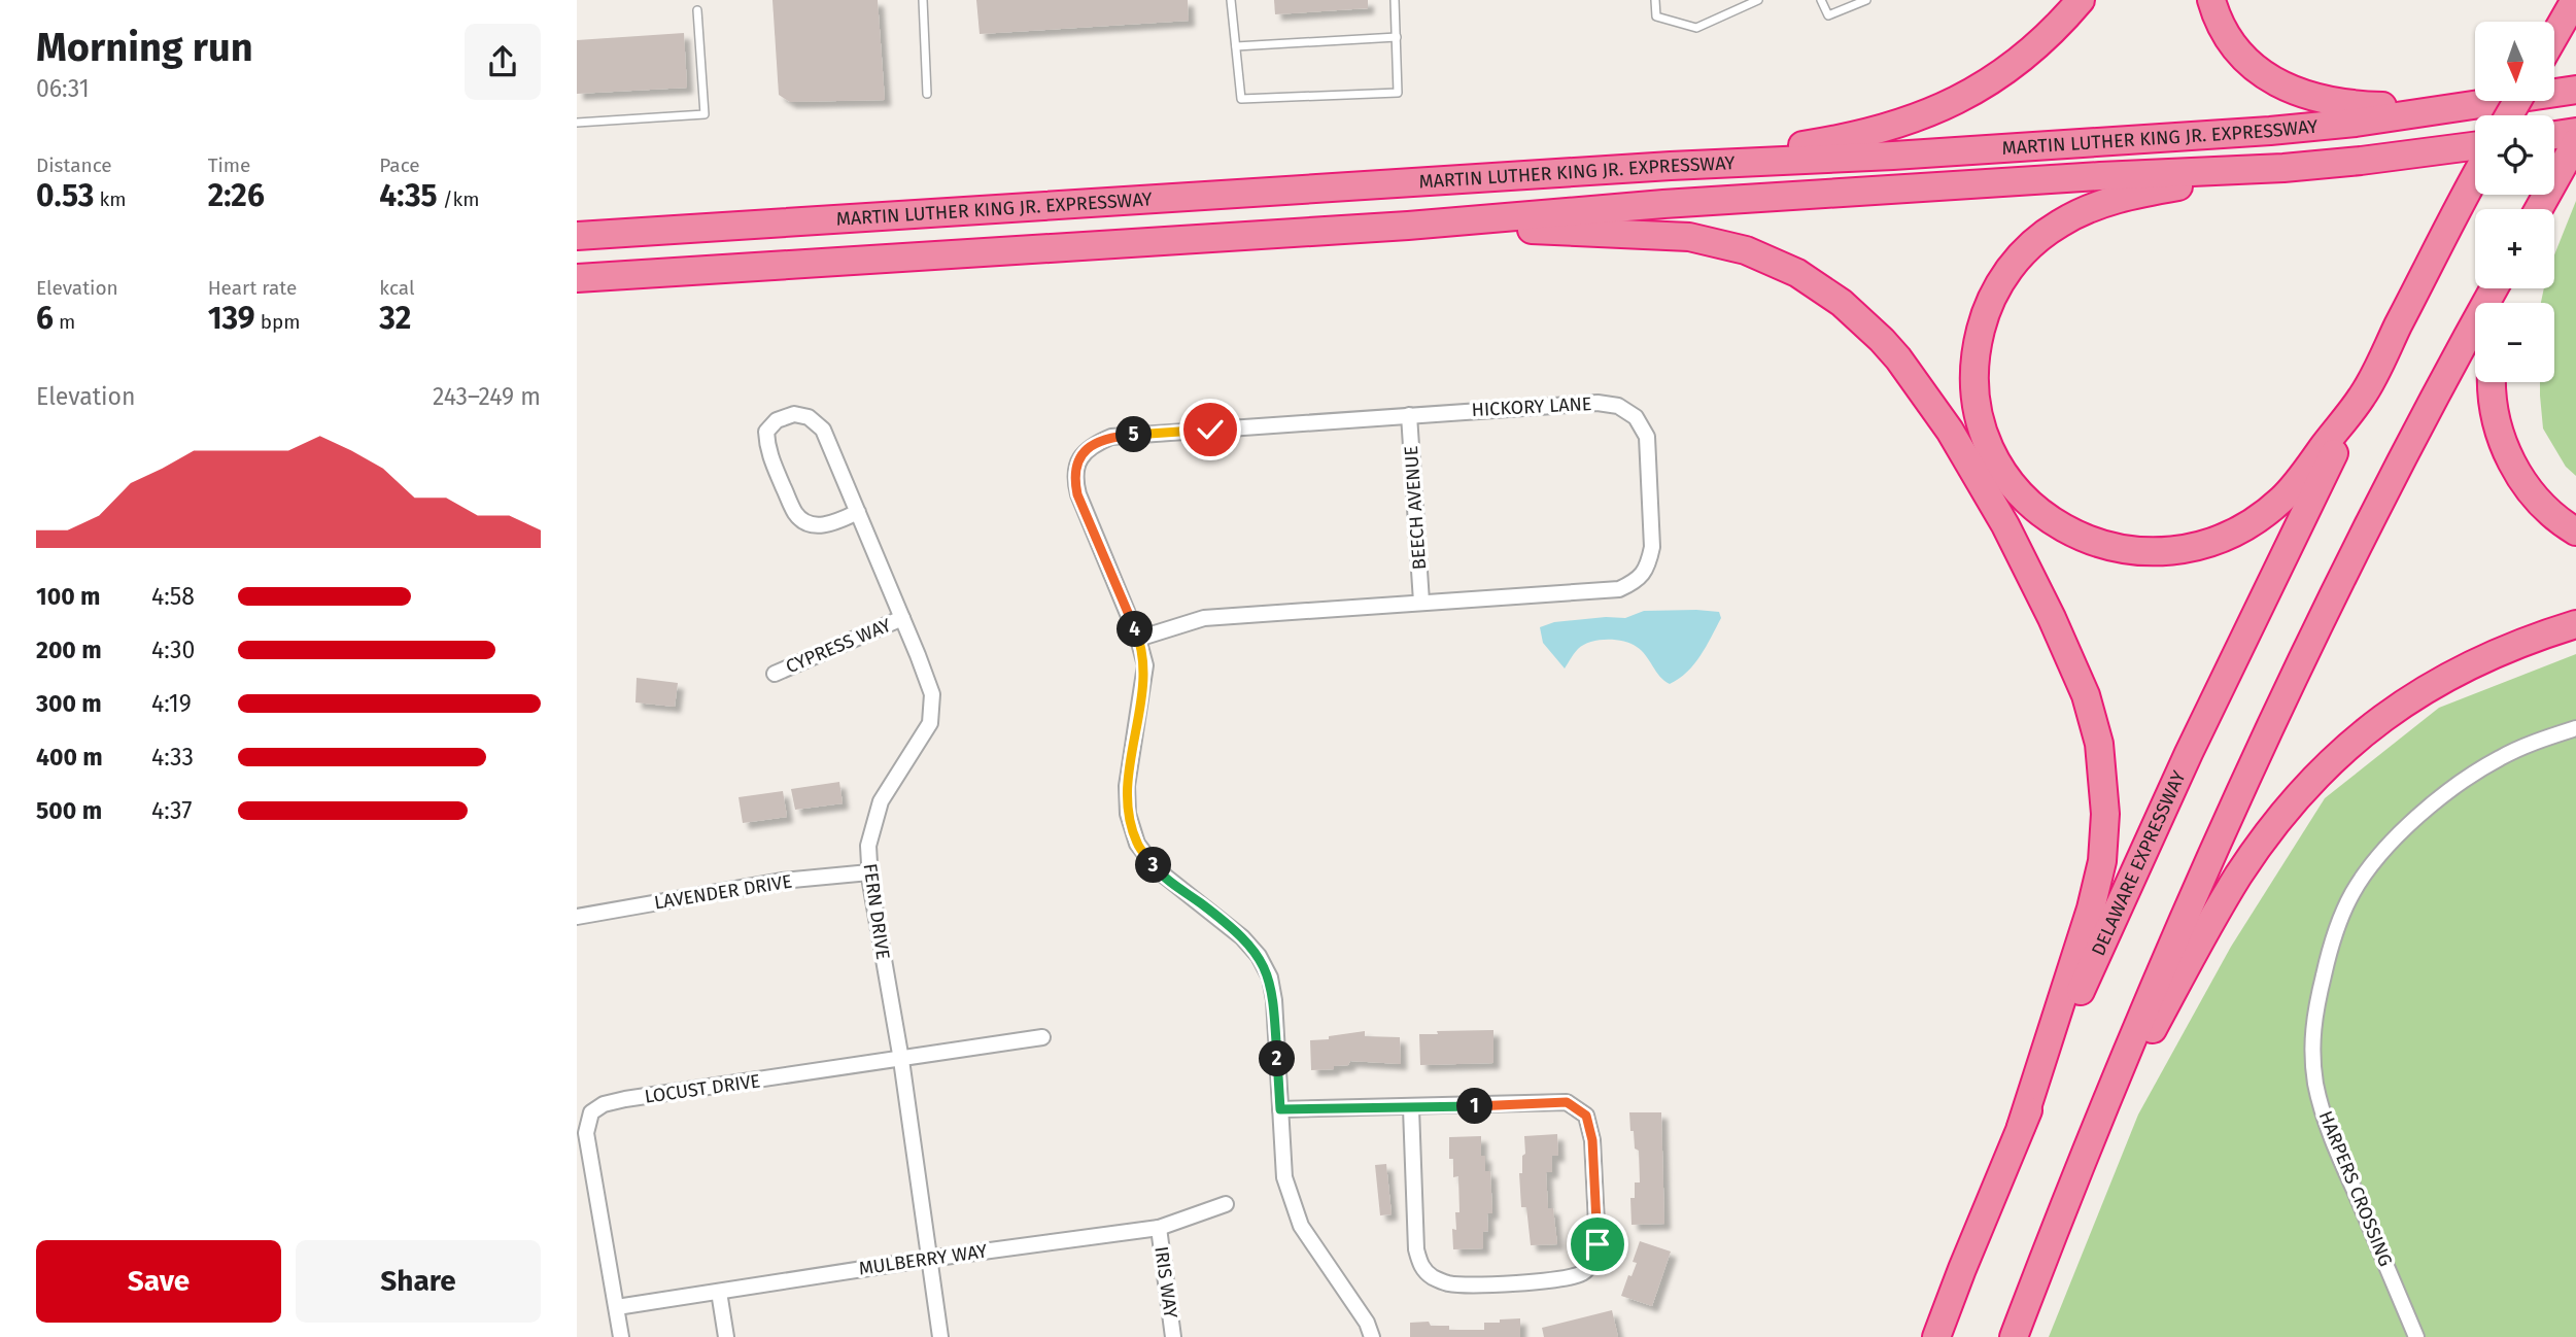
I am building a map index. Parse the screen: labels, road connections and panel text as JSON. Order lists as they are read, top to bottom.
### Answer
{
  "streets": {
    "highway": ["MARTIN LUTHER KING JR. EXPRESSWAY", "DELAWARE EXPRESSWAY"],
    "street": [
      "HICKORY LANE",
      "BEECH AVENUE",
      "CYPRESS WAY",
      "LAVENDER DRIVE",
      "FERN DRIVE",
      "LOCUST DRIVE",
      "HARPERS CROSSING",
      "MULBERRY WAY",
      "IRIS WAY"
    ]
  },
  "crossings": [
    ["HICKORY LANE", "BEECH AVENUE"],
    ["CYPRESS WAY", "FERN DRIVE"],
    ["LAVENDER DRIVE", "FERN DRIVE"],
    ["FERN DRIVE", "LOCUST DRIVE"],
    ["FERN DRIVE", "MULBERRY WAY"],
    ["LOCUST DRIVE", "MULBERRY WAY"],
    ["MULBERRY WAY", "IRIS WAY"]
  ],
  "north": "bottom",
  "page": {
    "heading": ["Morning run", "06:31"],
    "map_buttons": ["+", "−"],
    "stats": [
      ["Distance", "0.53 km"],
      ["Time", "2:26"],
      ["Pace", "4:35 /km"],
      ["Elevation", "6 m"],
      ["Heart rate", "139 bpm"],
      ["kcal", "32"]
    ],
    "chart": ["Elevation", "243–249 m"],
    "pins": [
      "5",
      "4",
      "3",
      "2",
      "1"
    ],
    "list": [
      {
        "name": "100 m",
        "note": "4:58"
      },
      {
        "name": "200 m",
        "note": "4:30"
      },
      {
        "name": "300 m",
        "note": "4:19"
      },
      {
        "name": "400 m",
        "note": "4:33"
      },
      {
        "name": "500 m",
        "note": "4:37"
      }
    ],
    "buttons": ["Save", "Share"]
  }
}
